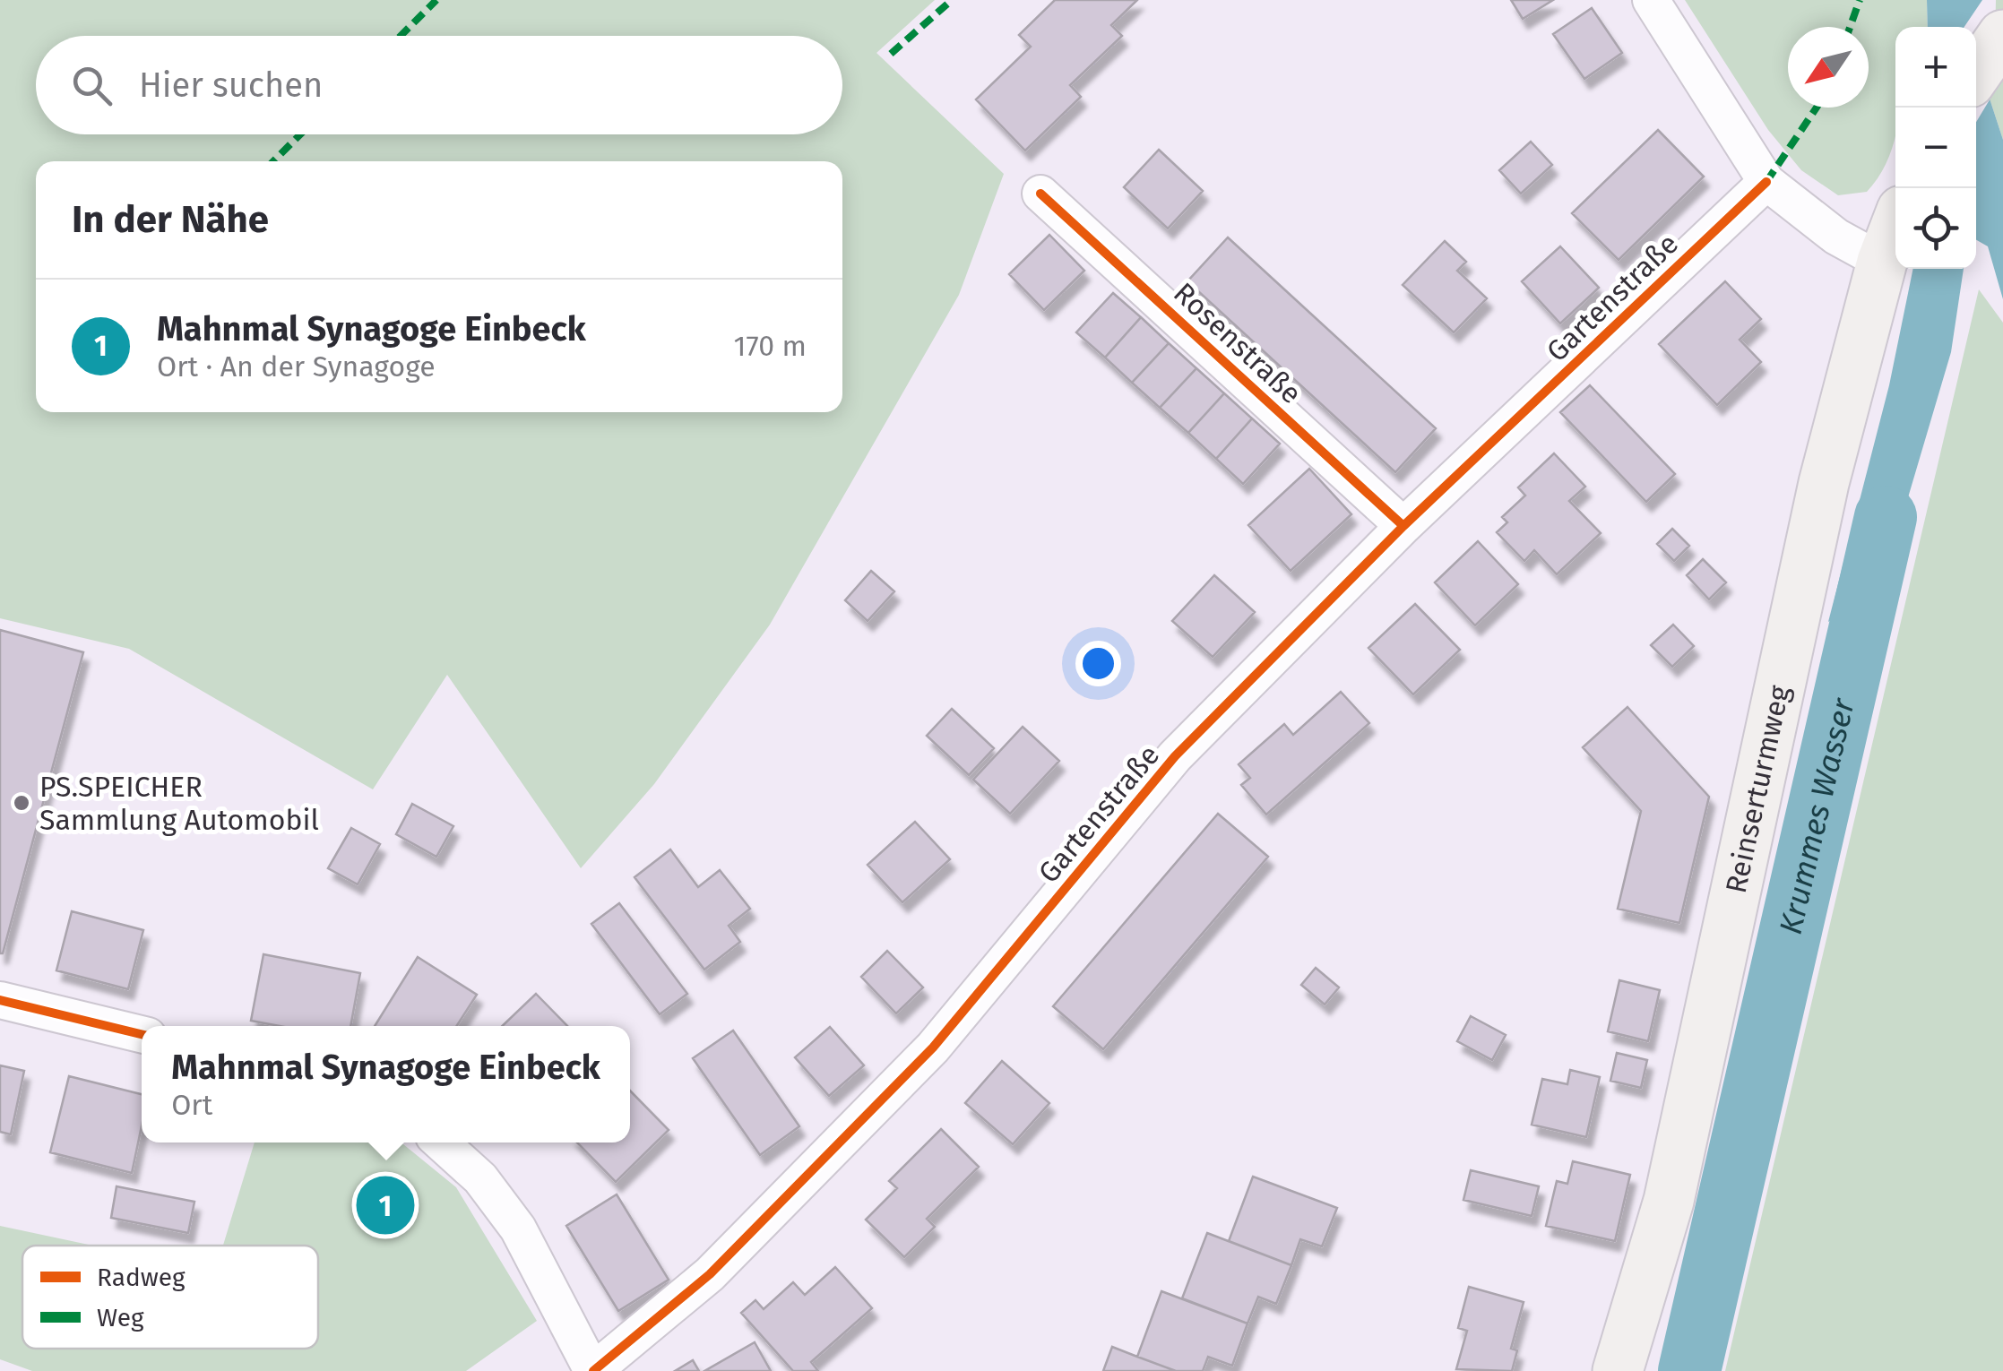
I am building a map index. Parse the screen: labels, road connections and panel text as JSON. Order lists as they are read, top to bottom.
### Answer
{
  "streets": {
    "main road": ["Reinserturmweg"],
    "street": ["Gartenstraße", "Rosenstraße"]
  },
  "crossings": [
    ["Gartenstraße", "Rosenstraße"]
  ],
  "water": ["Krummes Wasser"],
  "places": ["PS.SPEICHER Sammlung Automobil"],
  "legend": ["Radweg", "Weg"],
  "north": "bottom left",
  "page": {
    "map_buttons": ["+", "−"],
    "search": "Hier suchen",
    "heading": "In der Nähe",
    "list": [
      {
        "mark": "1",
        "name": "Mahnmal Synagoge Einbeck",
        "note": "Ort · An der Synagoge",
        "value": "170 m"
      }
    ],
    "popup": ["Mahnmal Synagoge Einbeck", "Ort"],
    "pins": "1"
  }
}
